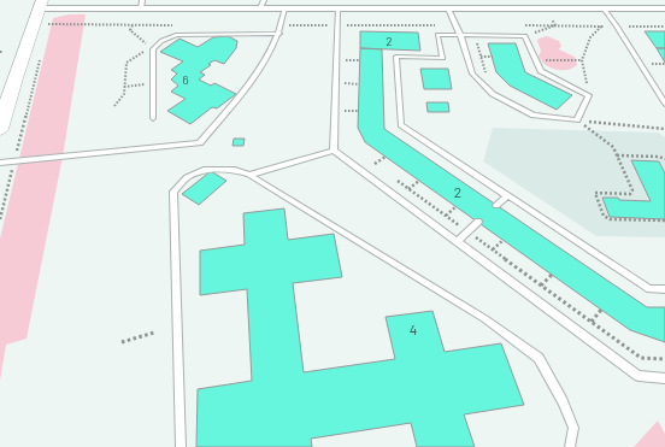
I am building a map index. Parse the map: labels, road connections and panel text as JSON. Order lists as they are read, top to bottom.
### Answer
{
  "house_numbers": [
    "2",
    "6",
    "2",
    "4"
  ]
}
